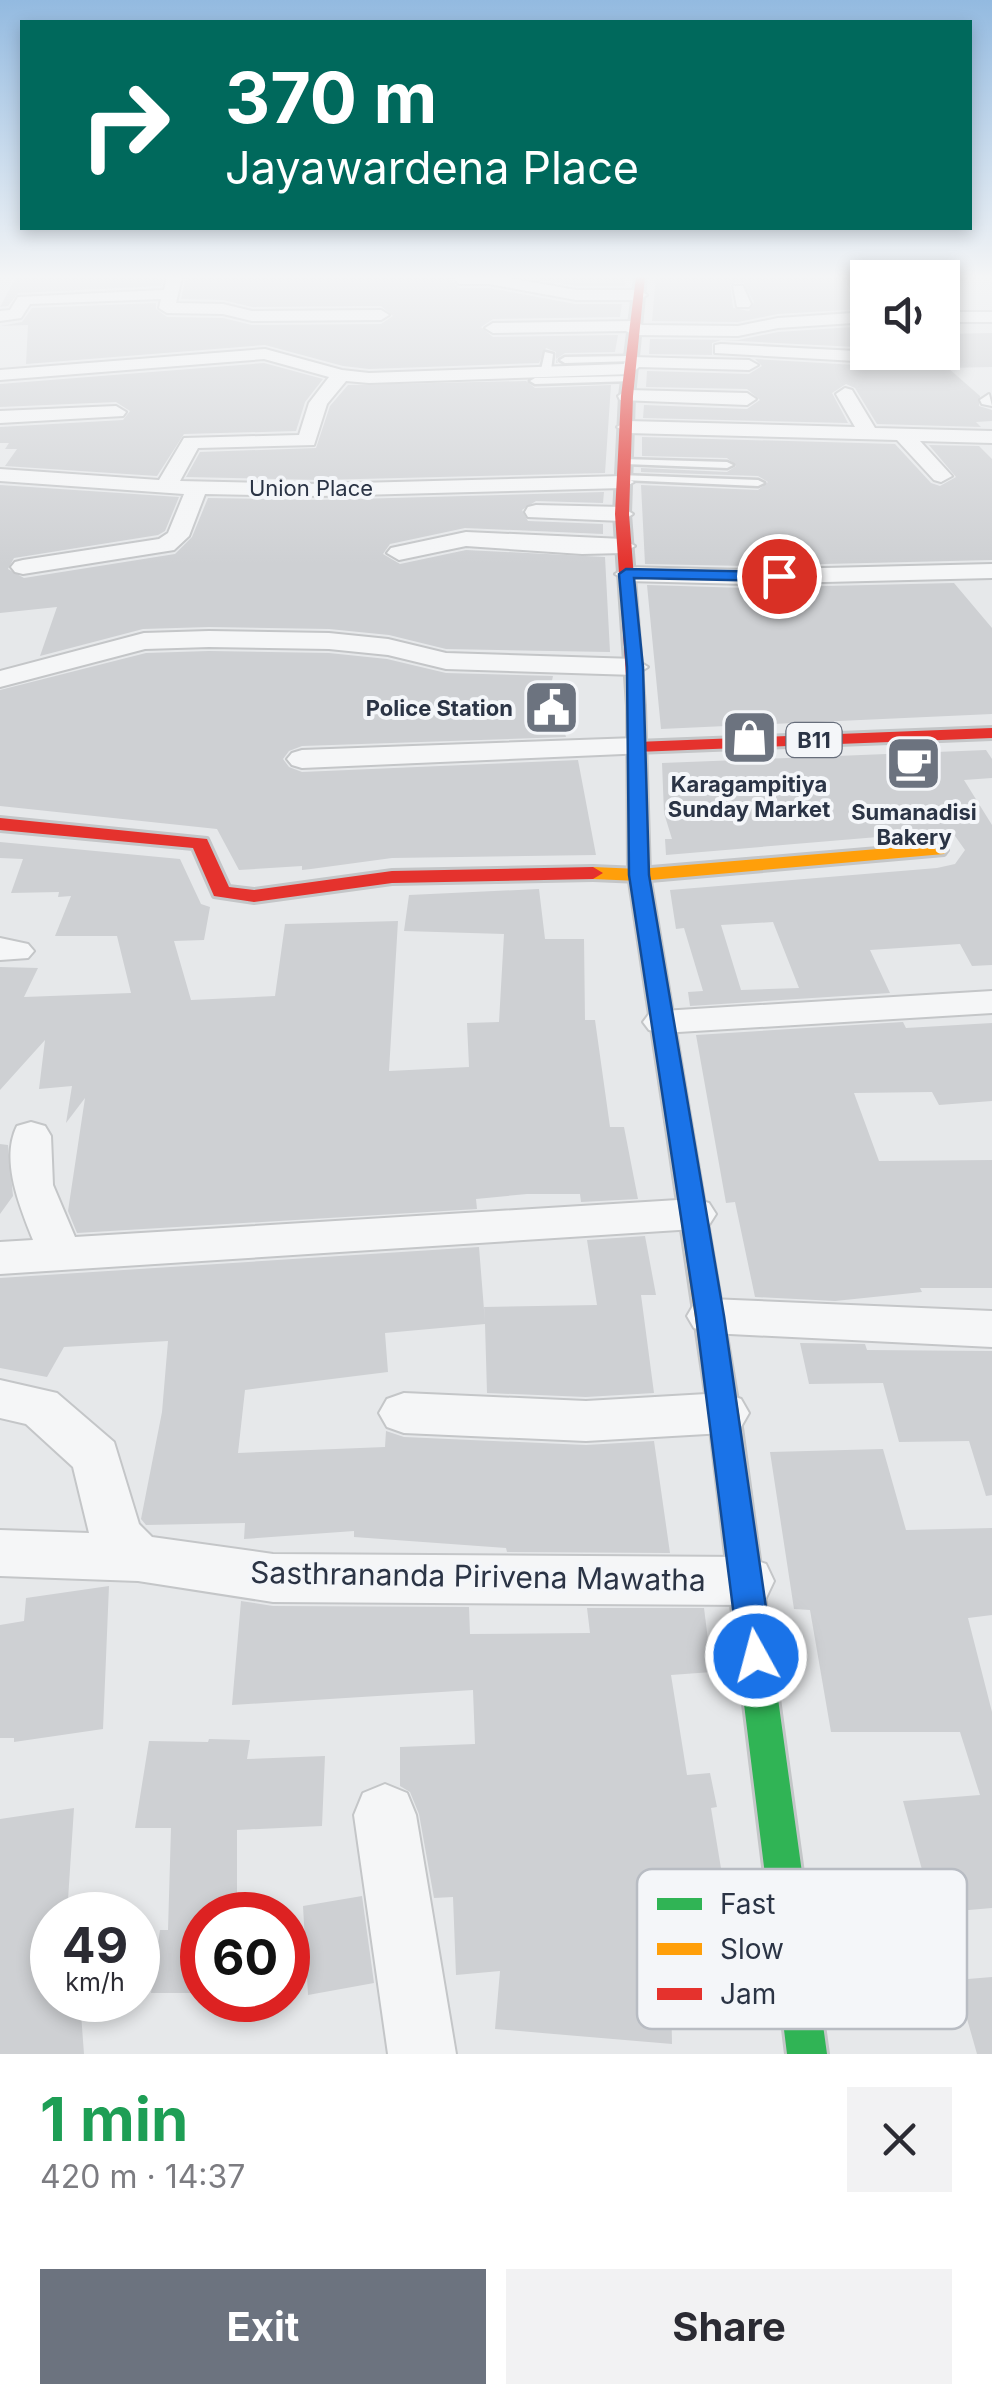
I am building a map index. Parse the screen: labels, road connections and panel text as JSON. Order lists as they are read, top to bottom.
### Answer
{
  "streets": {
    "main road": ["B11"],
    "street": ["Union Place", "Sasthrananda Pirivena Mawatha"]
  },
  "places": {
    "public building": ["Police Station"],
    "shop": ["Karagampitiya Sunday Market"],
    "cafe": ["Sumanadisi Bakery"]
  },
  "legend": ["Fast", "Slow", "Jam"],
  "page": {
    "turn": ["370 m", "Jayawardena Place"],
    "speed": "49 km/h",
    "limit": "60",
    "heading": ["1 min", "420 m · 14:37"],
    "buttons": ["Exit", "Share"]
  }
}
